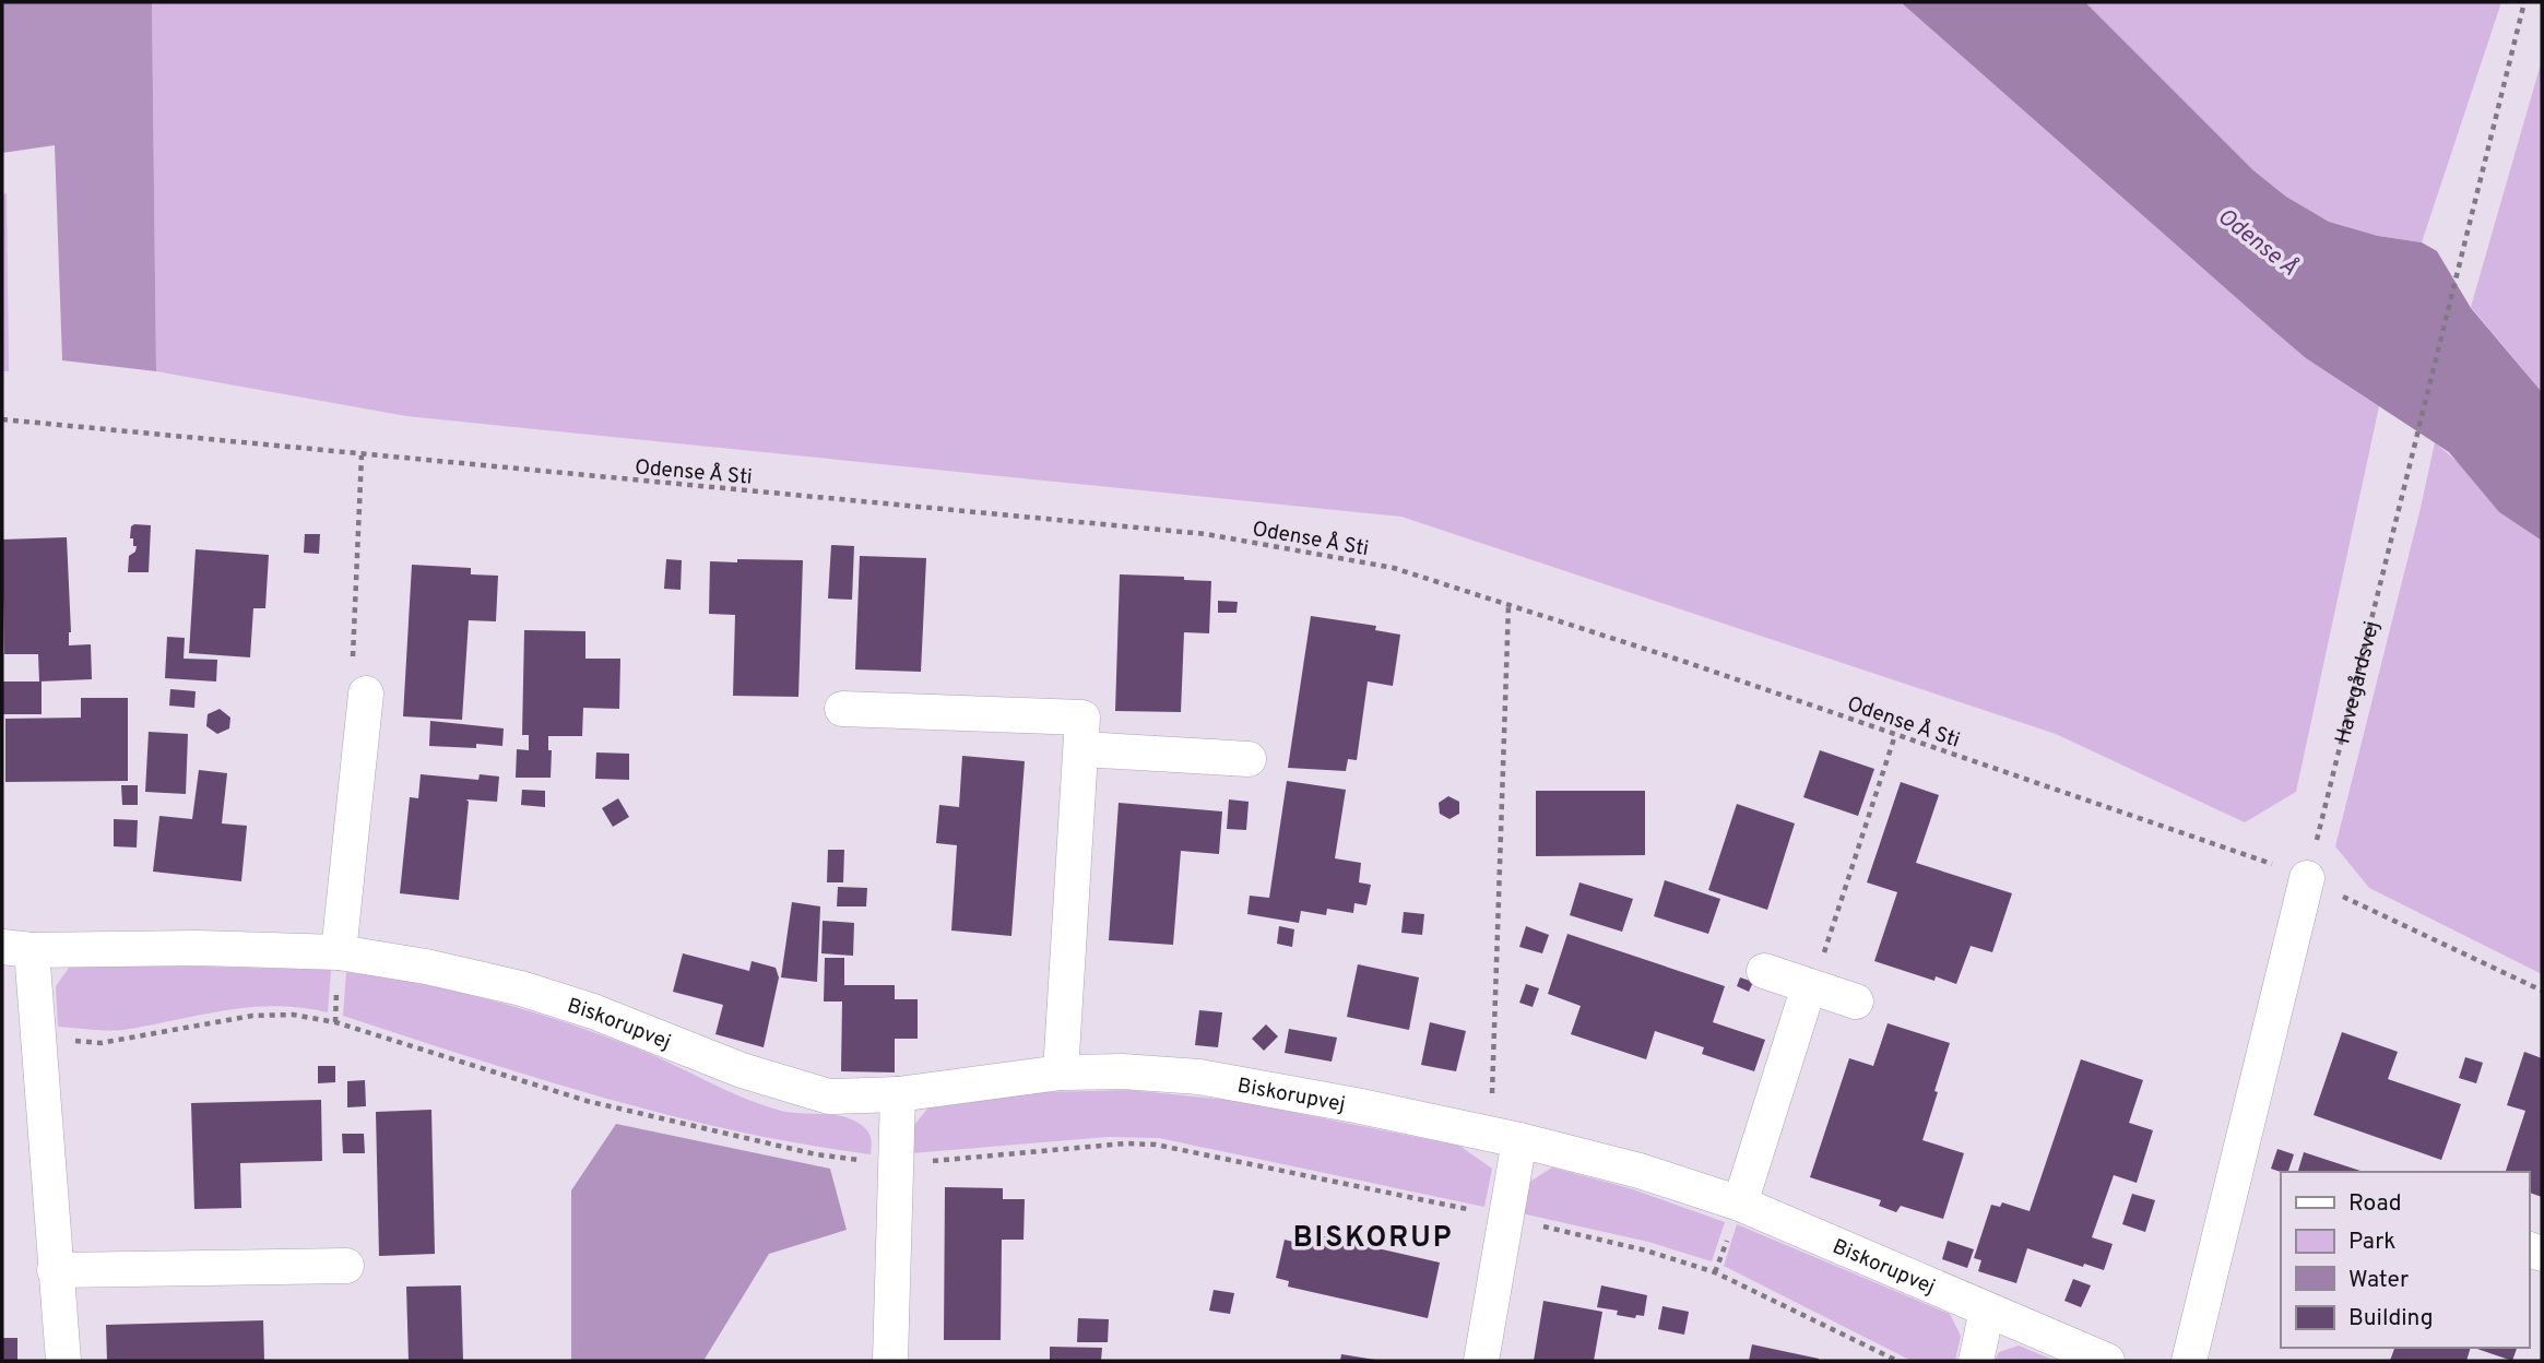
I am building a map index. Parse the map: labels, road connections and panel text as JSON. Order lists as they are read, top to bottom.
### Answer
{
  "streets": {
    "street": ["Biskorupvej"],
    "path": ["Odense Å Sti", "Havegårdsvej"]
  },
  "crossings": [
    ["Odense Å Sti", "Havegårdsvej"]
  ],
  "districts": ["BISKORUP"],
  "water": ["Odense Å"],
  "legend": [
    "Road",
    "Park",
    "Water",
    "Building"
  ]
}
